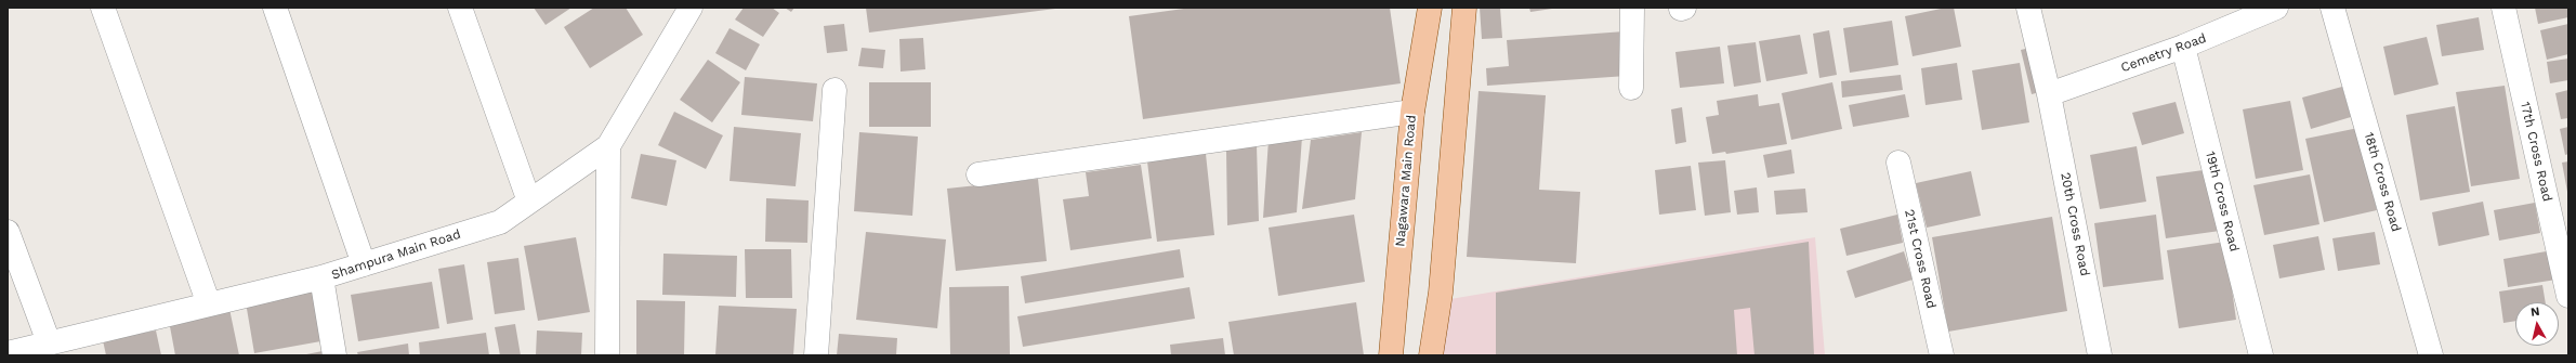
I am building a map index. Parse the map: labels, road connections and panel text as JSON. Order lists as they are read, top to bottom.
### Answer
{
  "streets": {
    "main road": ["Nagawara Main Road"],
    "street": [
      "Cemetry Road",
      "17th Cross Road",
      "18th Cross Road",
      "19th Cross Road",
      "20th Cross Road",
      "Shampura Main Road",
      "21st Cross Road"
    ]
  },
  "crossings": [
    ["Cemetry Road", "19th Cross Road"],
    ["Cemetry Road", "20th Cross Road"]
  ],
  "north": "top"
}
